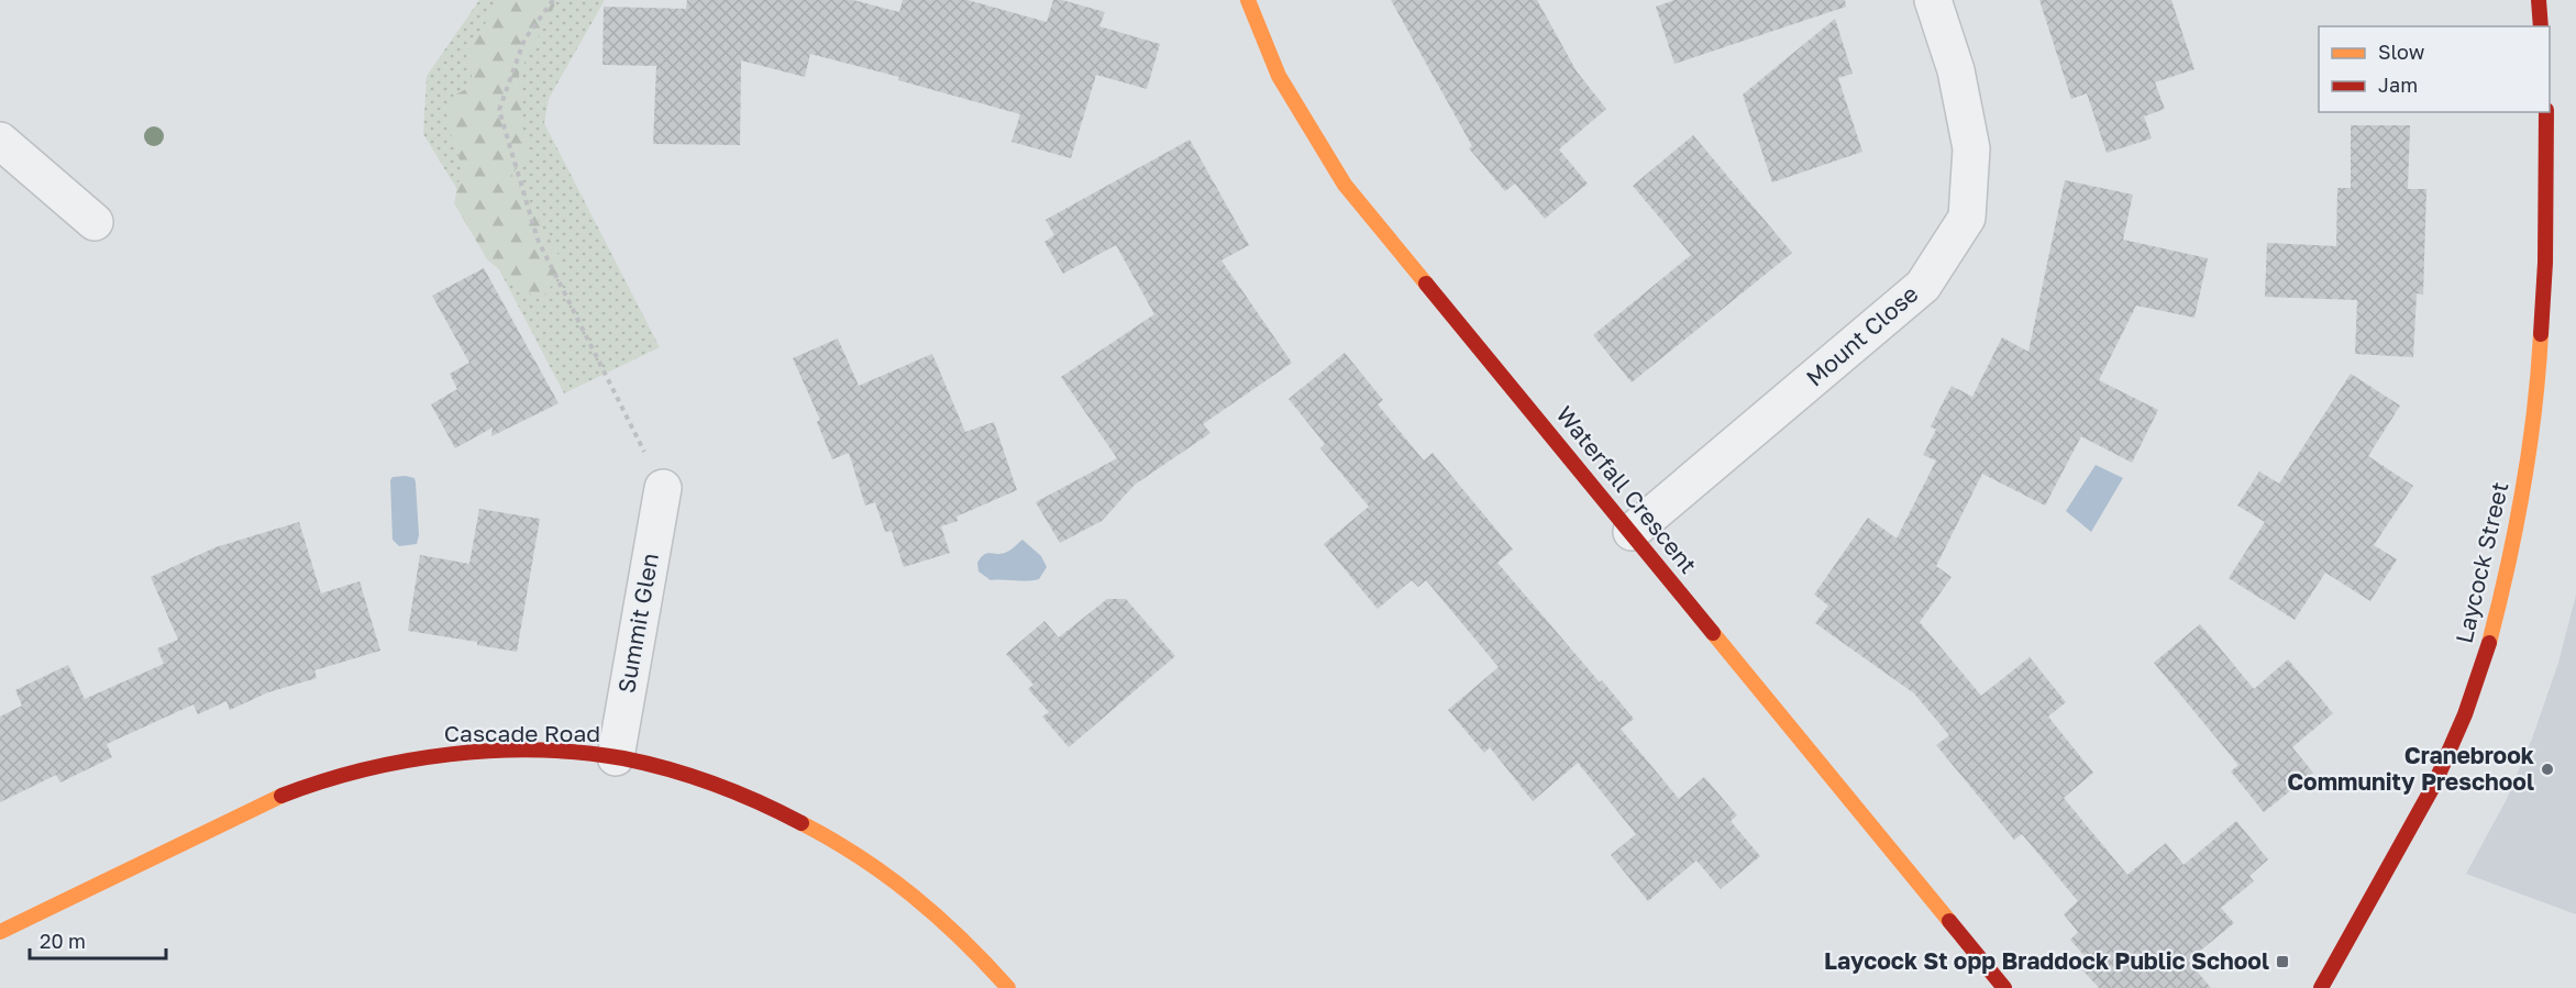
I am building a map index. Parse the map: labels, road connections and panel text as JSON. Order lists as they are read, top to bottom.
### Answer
{
  "streets": {
    "street": [
      "Mount Close",
      "Waterfall Crescent",
      "Laycock Street",
      "Summit Glen",
      "Cascade Road"
    ]
  },
  "crossings": [
    ["Mount Close", "Waterfall Crescent"],
    ["Summit Glen", "Cascade Road"]
  ],
  "places": {
    "other": ["Cranebrook Community Preschool"],
    "transit": ["Laycock St opp Braddock Public School"]
  },
  "legend": ["Slow", "Jam"],
  "scale_bar": "20 m"
}
